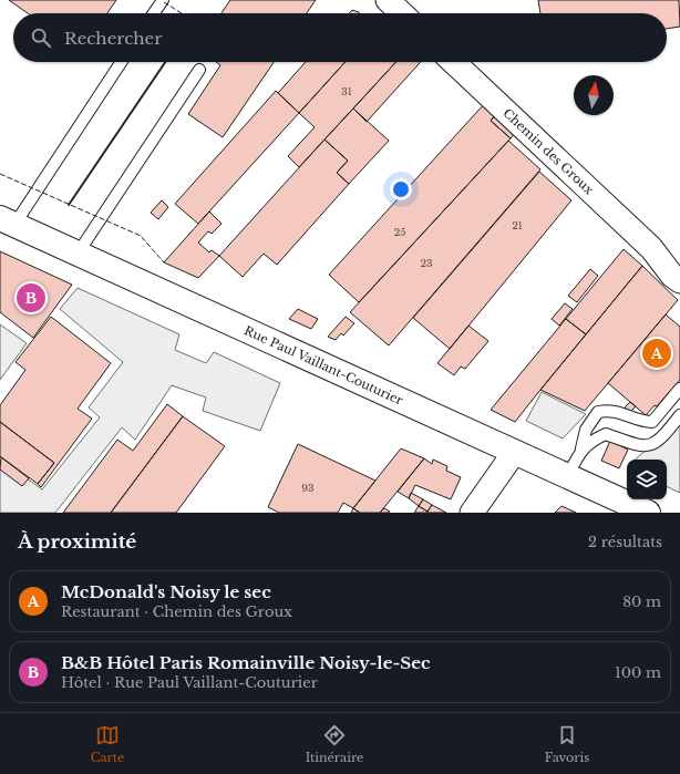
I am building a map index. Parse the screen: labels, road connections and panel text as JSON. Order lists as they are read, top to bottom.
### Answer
{
  "streets": {
    "main road": ["Rue Paul Vaillant-Couturier"],
    "street": ["Chemin des Groux"]
  },
  "house_numbers": [
    "31",
    "21",
    "25",
    "23",
    "93"
  ],
  "north": "top",
  "page": {
    "search": "Rechercher",
    "pins": ["B", "A"],
    "heading": ["À proximité", "2 résultats"],
    "list": [
      {
        "mark": "A",
        "name": "McDonald's Noisy le sec",
        "note": "Restaurant · Chemin des Groux",
        "value": "80 m"
      },
      {
        "mark": "B",
        "name": "B&B Hôtel Paris Romainville Noisy-le-Sec",
        "note": "Hôtel · Rue Paul Vaillant-Couturier",
        "value": "100 m"
      }
    ],
    "nav": ["Carte", "Itinéraire", "Favoris"]
  }
}
